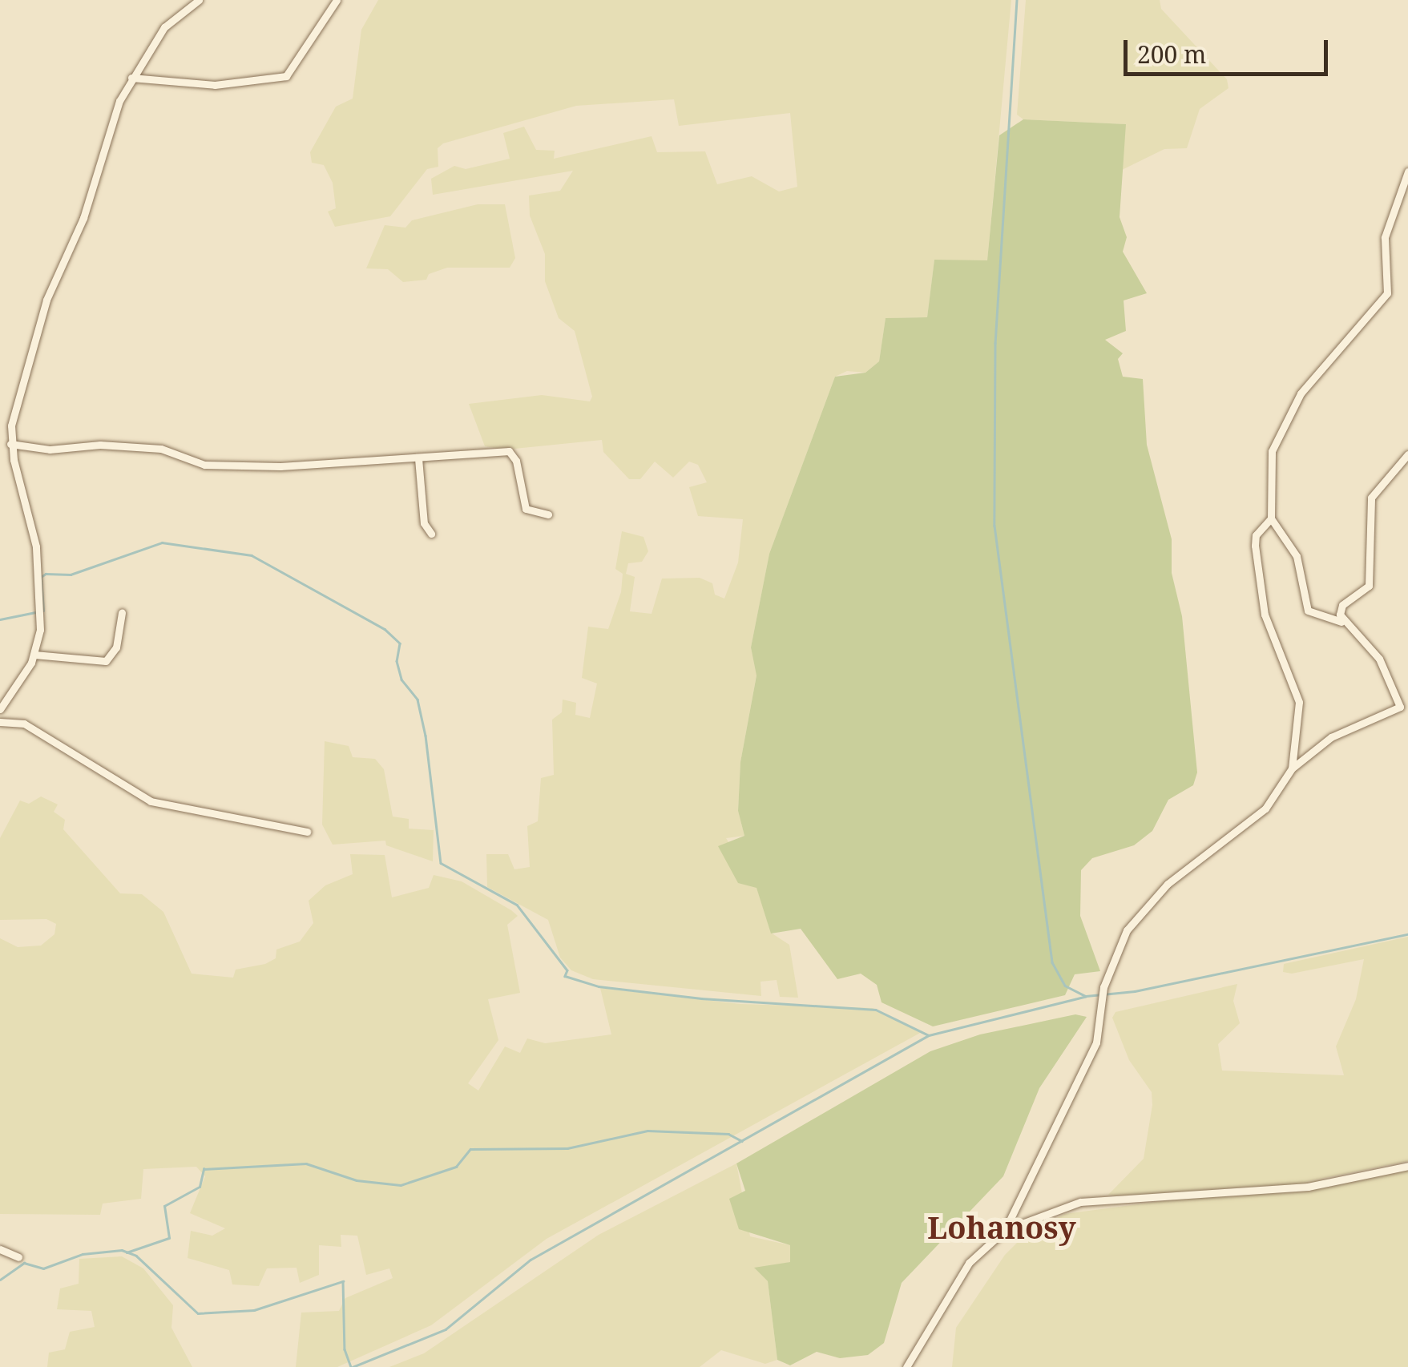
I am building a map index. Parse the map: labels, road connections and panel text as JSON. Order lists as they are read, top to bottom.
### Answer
{
  "districts": ["Lohanosy"],
  "scale_bar": "200 m"
}
